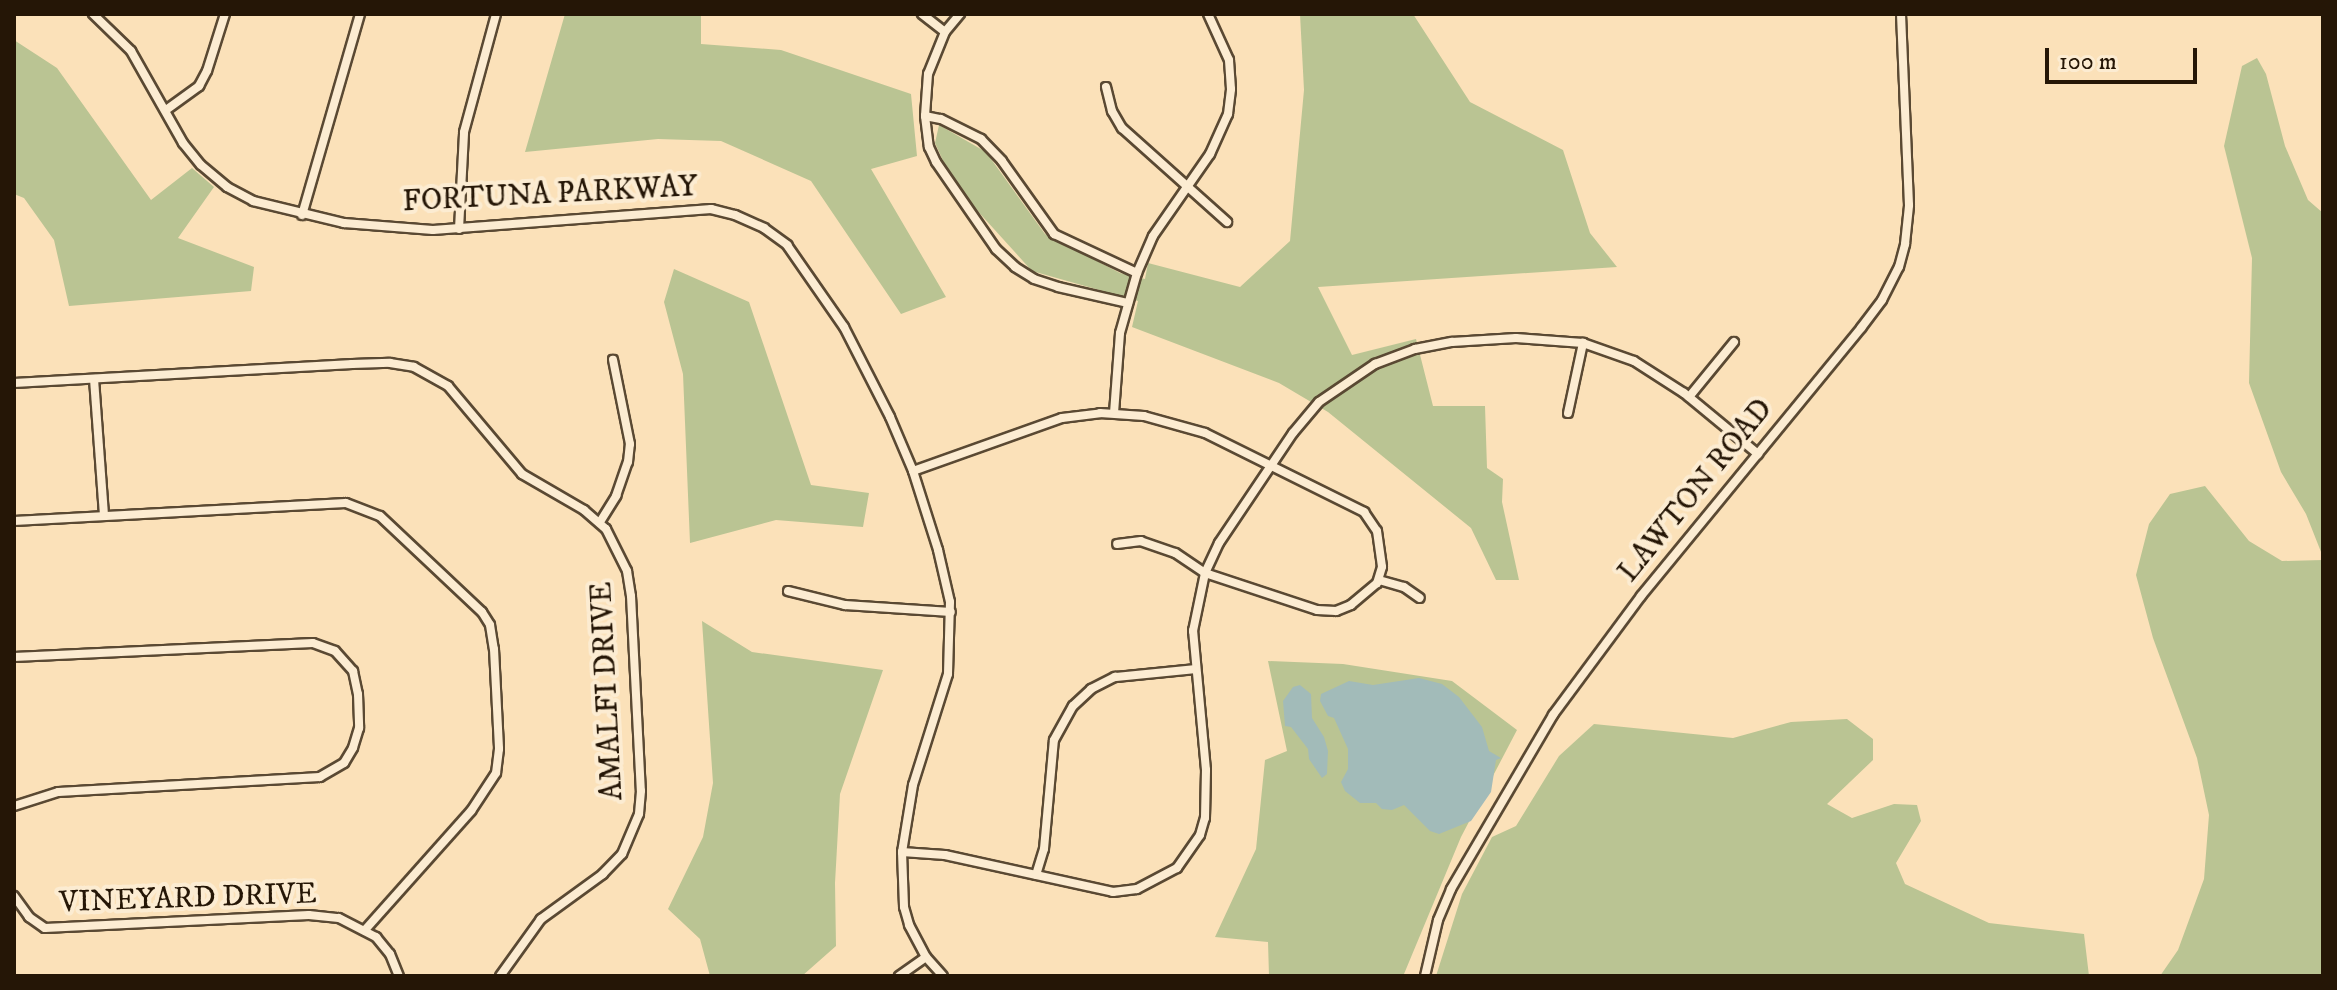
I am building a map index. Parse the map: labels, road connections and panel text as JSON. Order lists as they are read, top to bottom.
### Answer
{
  "streets": {
    "street": [
      "FORTUNA PARKWAY",
      "LAWTON ROAD",
      "AMALFI DRIVE",
      "VINEYARD DRIVE"
    ]
  },
  "scale_bar": "100 m"
}
